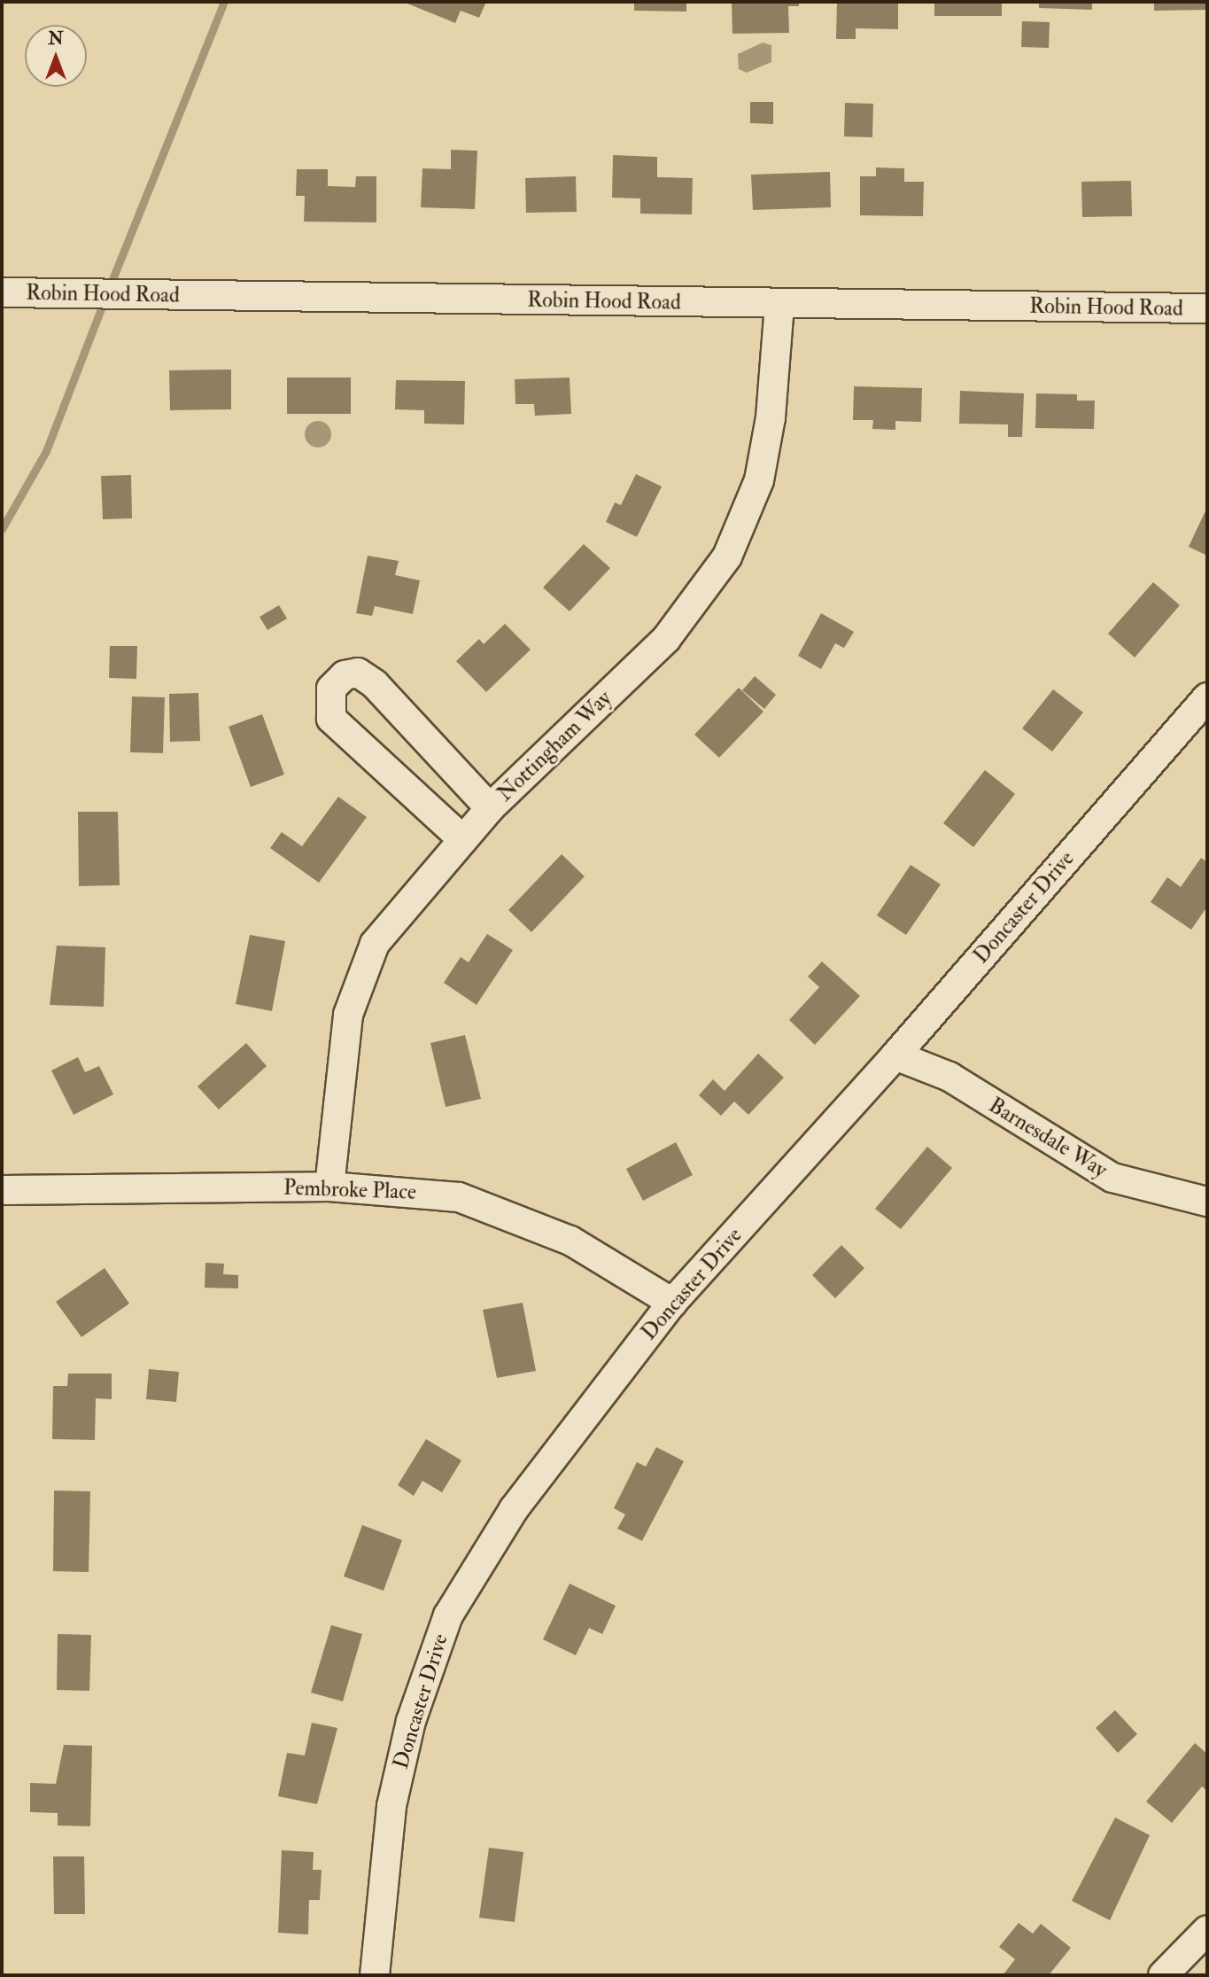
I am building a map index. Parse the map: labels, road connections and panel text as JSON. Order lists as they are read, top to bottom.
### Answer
{
  "streets": {
    "street": [
      "Robin Hood Road",
      "Nottingham Way",
      "Doncaster Drive",
      "Barnesdale Way",
      "Pembroke Place"
    ]
  },
  "crossings": [
    ["Robin Hood Road", "Nottingham Way"],
    ["Nottingham Way", "Pembroke Place"],
    ["Doncaster Drive", "Barnesdale Way"],
    ["Doncaster Drive", "Pembroke Place"]
  ],
  "north": "top"
}
